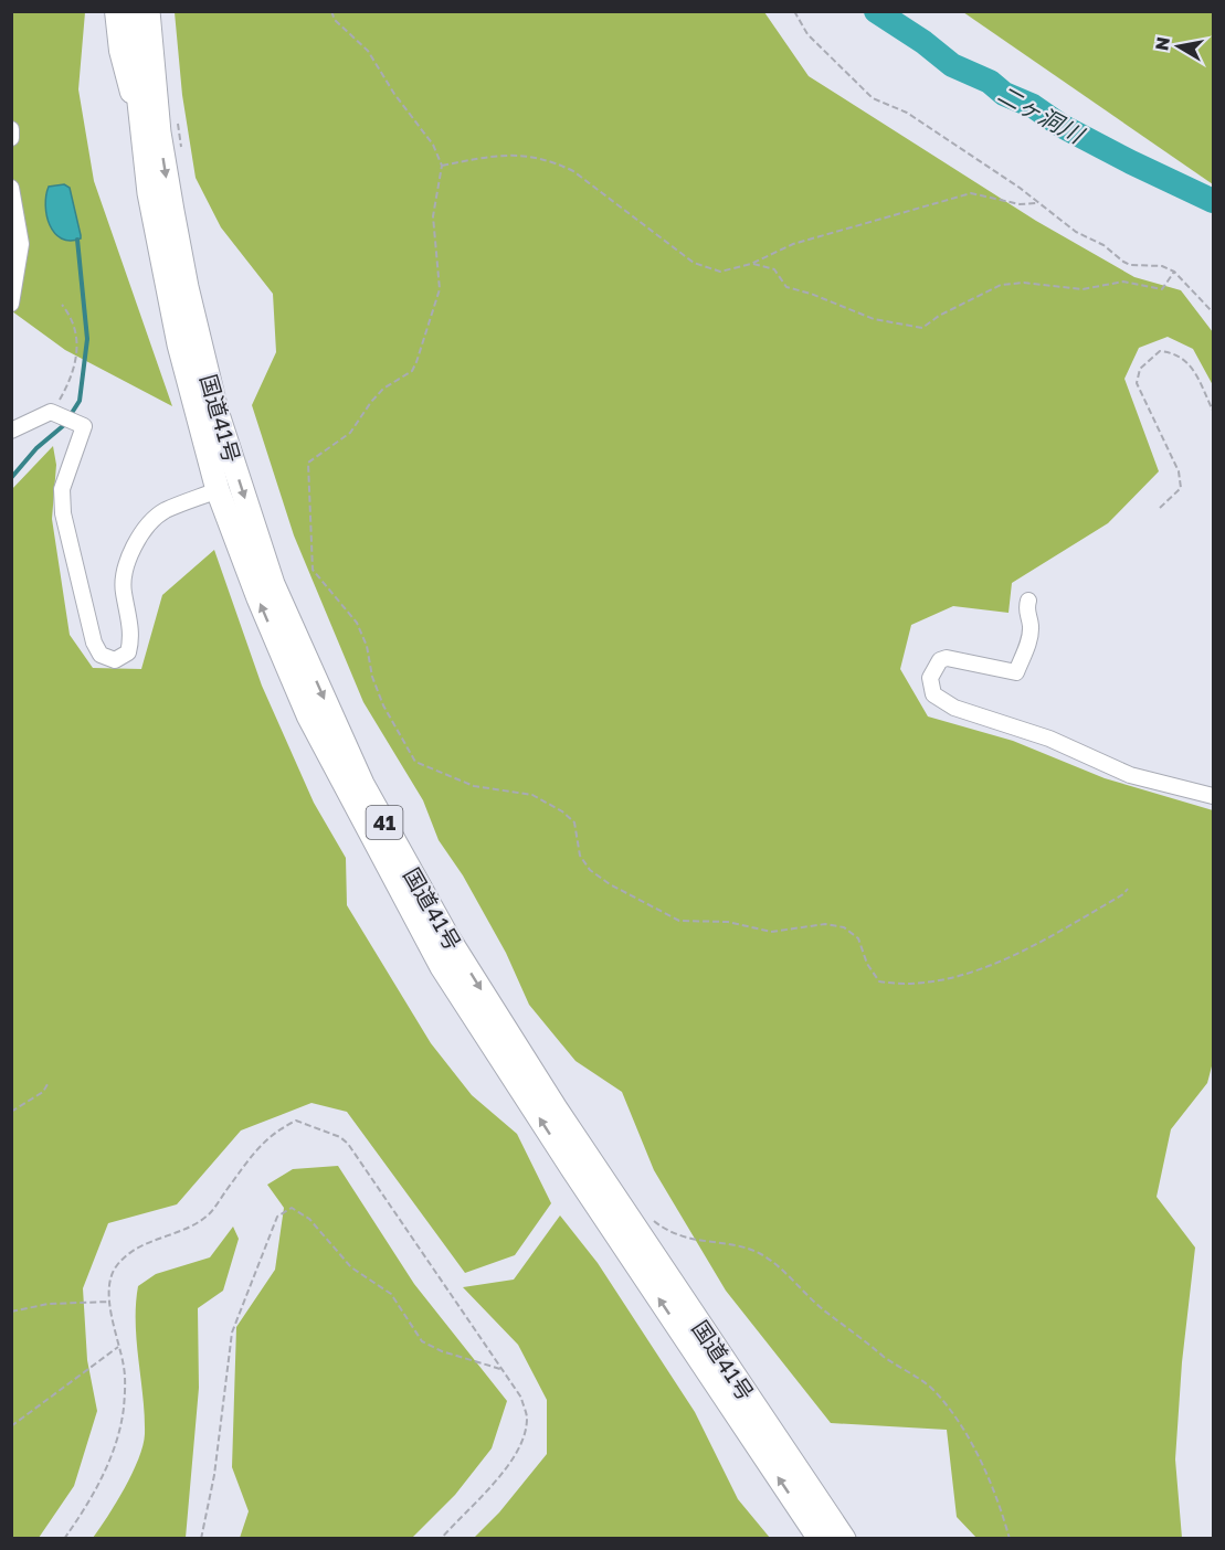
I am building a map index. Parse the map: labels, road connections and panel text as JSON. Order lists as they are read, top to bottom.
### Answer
{
  "streets": {
    "highway": ["国道41号", "41"]
  },
  "water": ["二ヶ洞川"],
  "north": "left"
}
